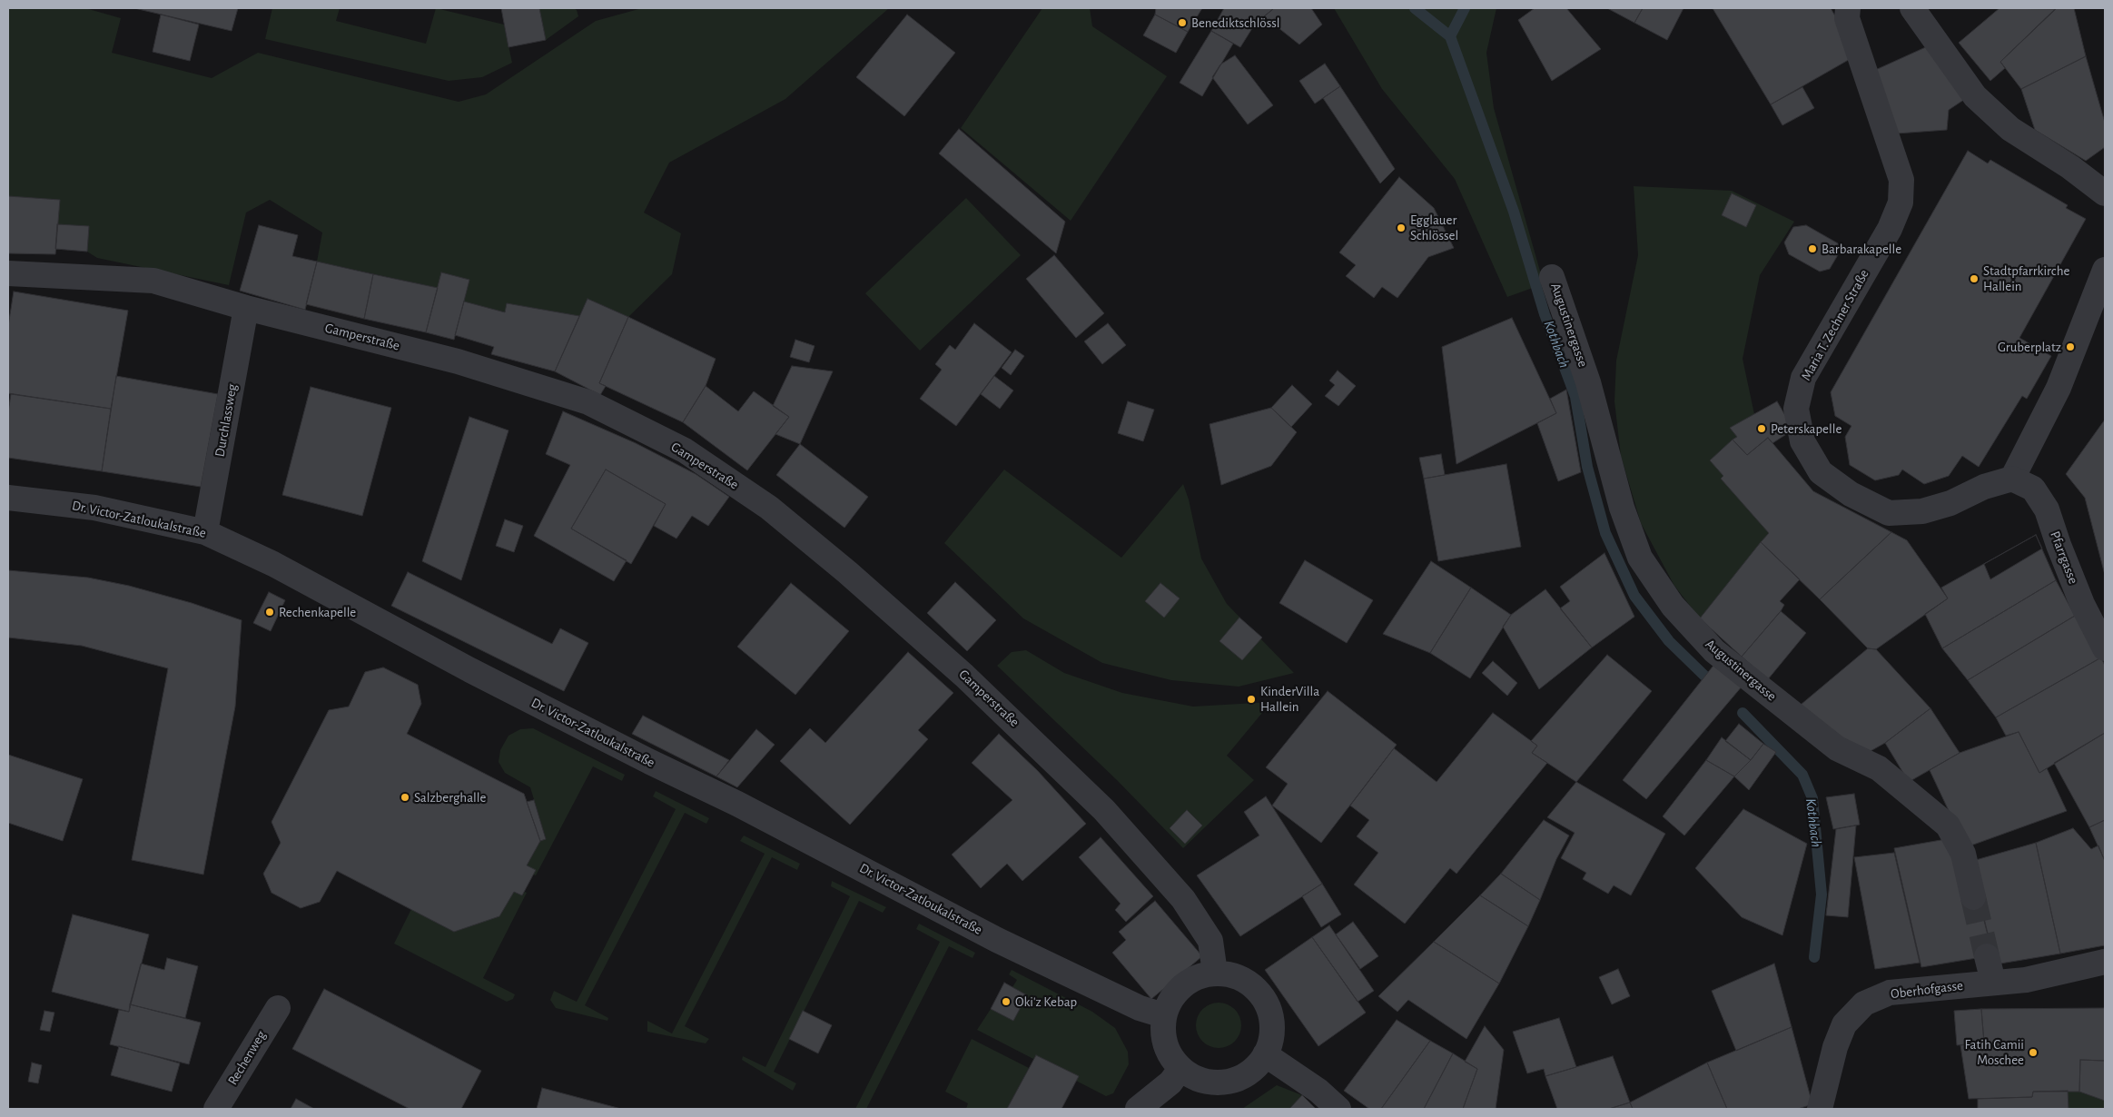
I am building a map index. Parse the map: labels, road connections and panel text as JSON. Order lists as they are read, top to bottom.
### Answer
{
  "streets": {
    "street": [
      "Augustinergasse",
      "Maria T. Zechner Straße",
      "Gamperstraße",
      "Durchlassweg",
      "Dr. Victor-Zatloukalstraße",
      "Pfarrgasse",
      "Oberhofgasse",
      "Rechenweg"
    ]
  },
  "crossings": [
    ["Maria T. Zechner Straße", "Pfarrgasse"],
    ["Gamperstraße", "Durchlassweg"],
    ["Gamperstraße", "Dr. Victor-Zatloukalstraße"],
    ["Durchlassweg", "Dr. Victor-Zatloukalstraße"]
  ],
  "water": ["Kothbach"],
  "places": [
    "Benediktschlössl",
    "Egglauer Schlössel",
    "Barbarakapelle",
    "Stadtpfarrkirche Hallein",
    "Gruberplatz",
    "Peterskapelle",
    "Rechenkapelle",
    "KinderVilla Hallein",
    "Salzberghalle",
    "Oki'z Kebap",
    "Fatih Camii Moschee"
  ]
}
